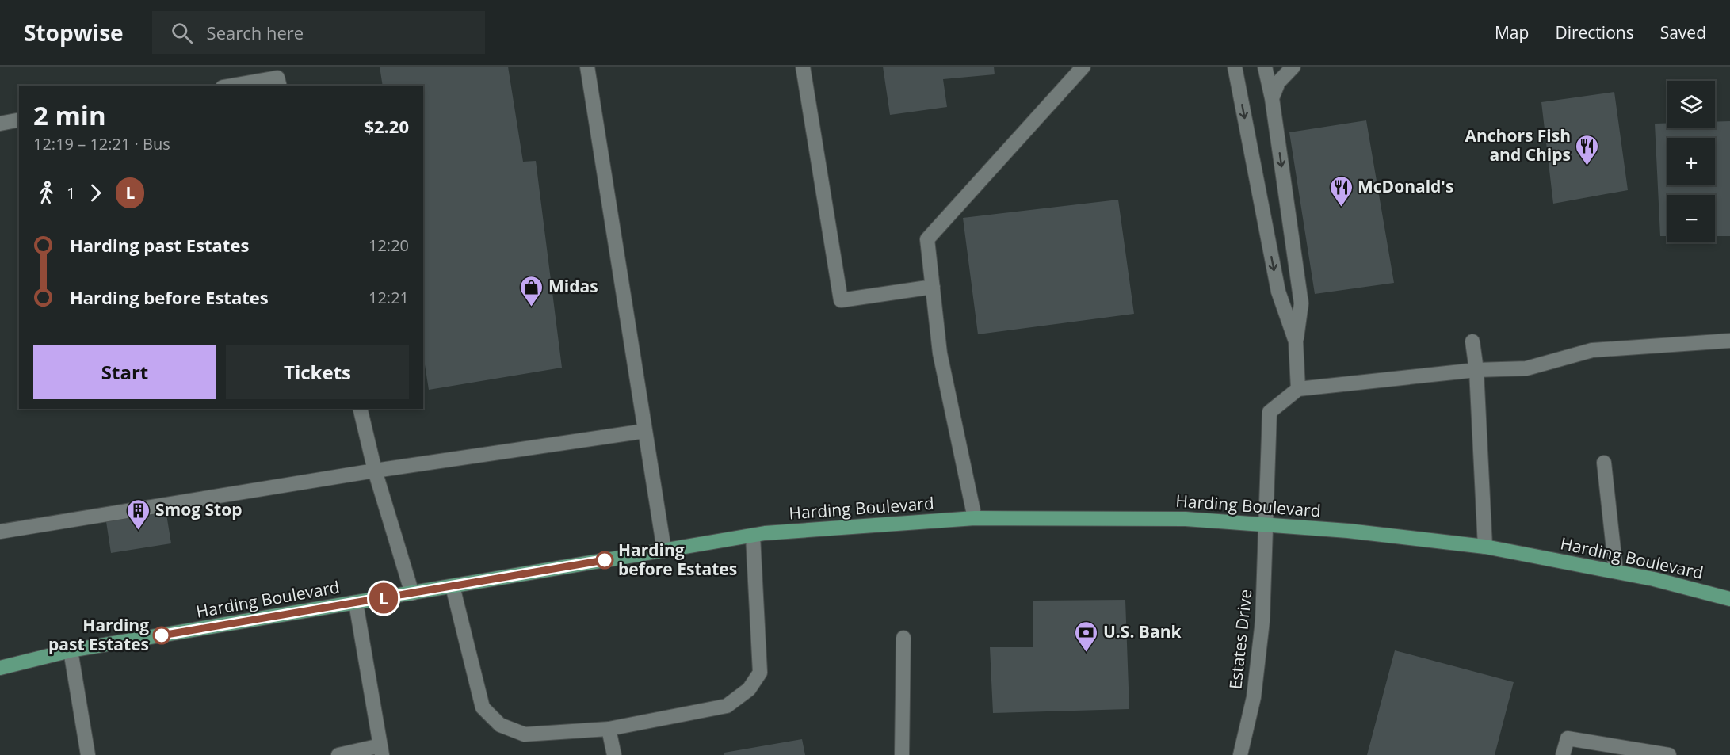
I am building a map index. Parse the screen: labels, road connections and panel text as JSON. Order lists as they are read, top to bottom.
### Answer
{
  "streets": {
    "main road": ["Harding Boulevard"],
    "street": ["Estates Drive"]
  },
  "crossings": [
    ["Harding Boulevard", "Estates Drive"]
  ],
  "places": {
    "restaurant": ["Anchors Fish and Chips", "McDonald's"],
    "shop": ["Midas"],
    "building": ["Smog Stop"],
    "other": ["Harding before Estates", "Harding past Estates"],
    "bank": ["U.S. Bank"]
  },
  "lines": ["bus line L"],
  "page": {
    "header": "Stopwise",
    "search": "Search here",
    "nav": ["Map", "Directions", "Saved"],
    "on_map": "L",
    "map_buttons": ["+", "−"],
    "heading": ["2 min", "12:19 – 12:21 · Bus", "$2.20"],
    "legs": ["1", "L"],
    "list": [
      {
        "name": "Harding past Estates",
        "value": "12:20"
      },
      {
        "name": "Harding before Estates",
        "value": "12:21"
      }
    ],
    "buttons": ["Start", "Tickets"]
  }
}
